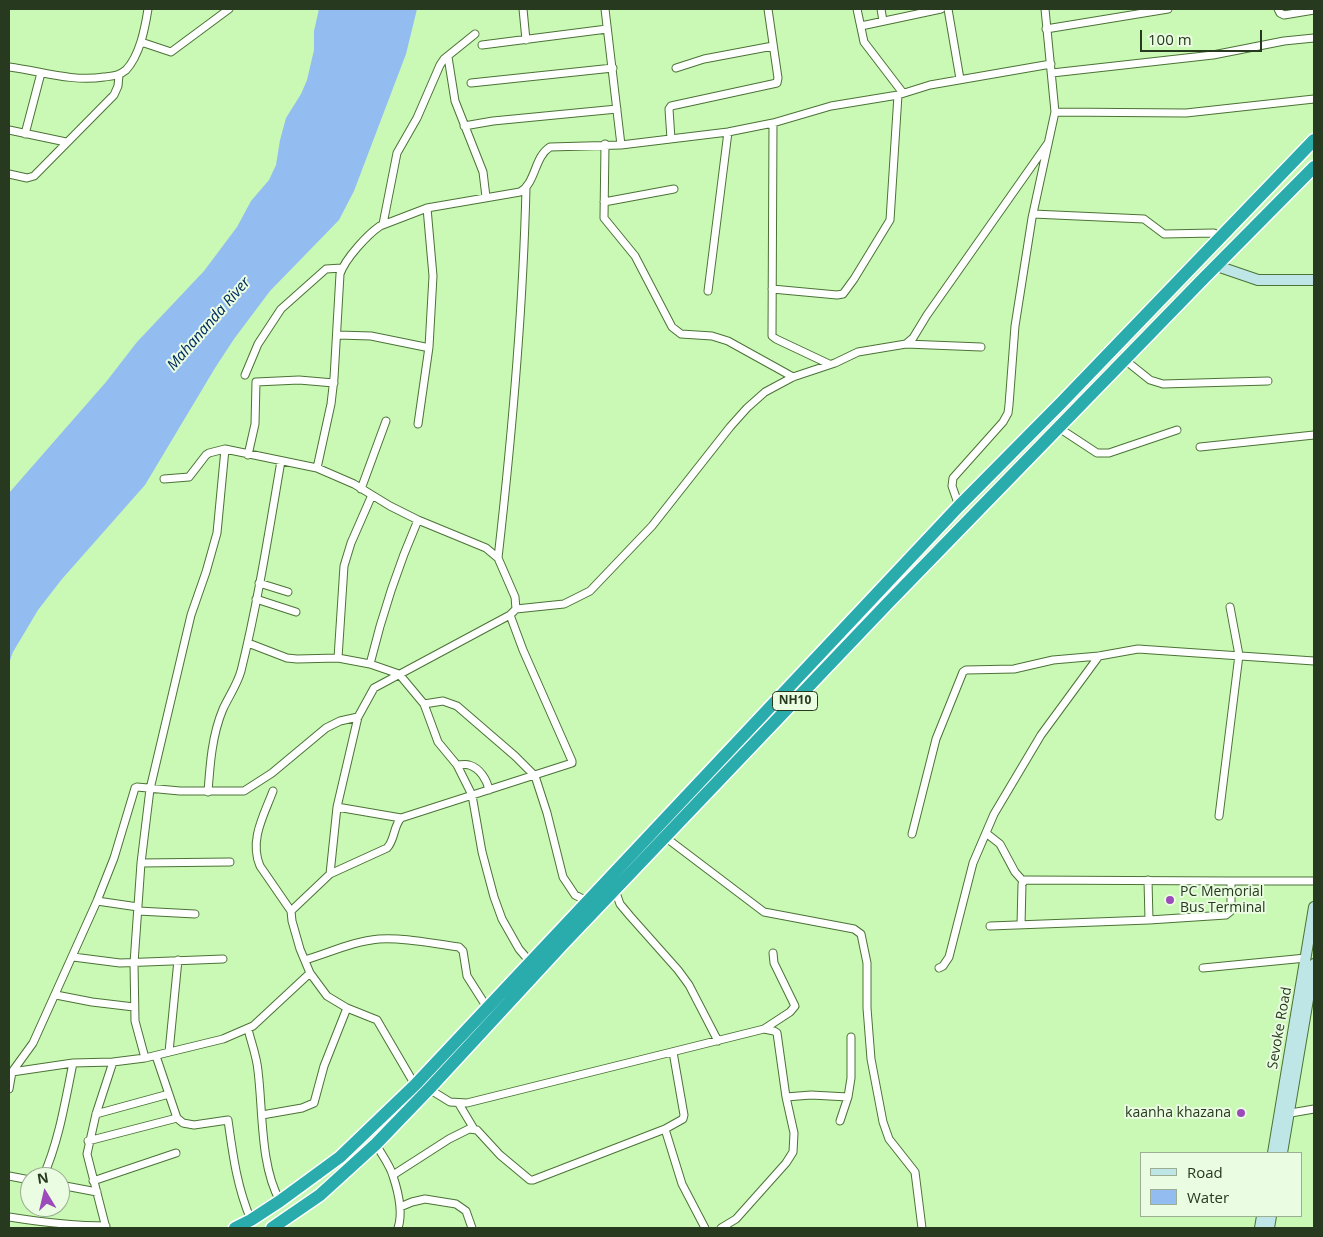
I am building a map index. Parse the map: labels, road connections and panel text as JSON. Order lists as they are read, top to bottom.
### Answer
{
  "streets": {
    "highway": ["NH10"],
    "main road": ["Sevoke Road"]
  },
  "water": ["Mahananda River"],
  "places": ["PC Memorial Bus Terminal", "kaanha khazana"],
  "legend": ["Road", "Water"],
  "scale_bar": "100 m",
  "north": "top"
}
